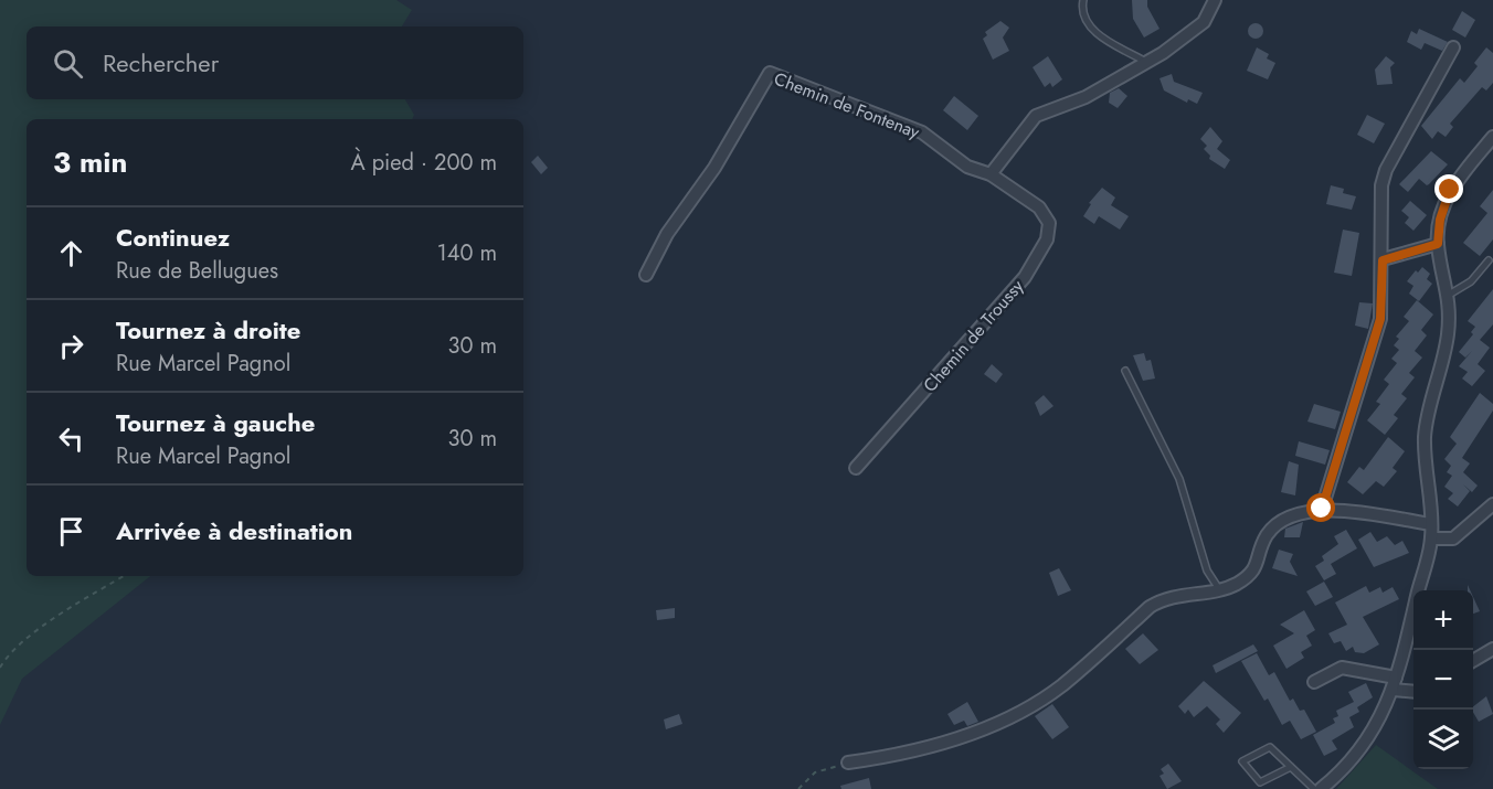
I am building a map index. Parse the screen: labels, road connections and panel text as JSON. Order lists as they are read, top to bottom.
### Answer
{
  "streets": {
    "street": ["Chemin de Fontenay", "Chemin de Troussy"]
  },
  "crossings": [
    ["Chemin de Fontenay", "Chemin de Troussy"]
  ],
  "page": {
    "search": "Rechercher",
    "heading": ["3 min", "À pied · 200 m"],
    "list": [
      ["Continuez", "Rue de Bellugues", "140 m"],
      ["Tournez à droite", "Rue Marcel Pagnol", "30 m"],
      ["Tournez à gauche", "Rue Marcel Pagnol", "30 m"],
      "Arrivée à destination"
    ],
    "map_buttons": ["+", "−"]
  }
}
